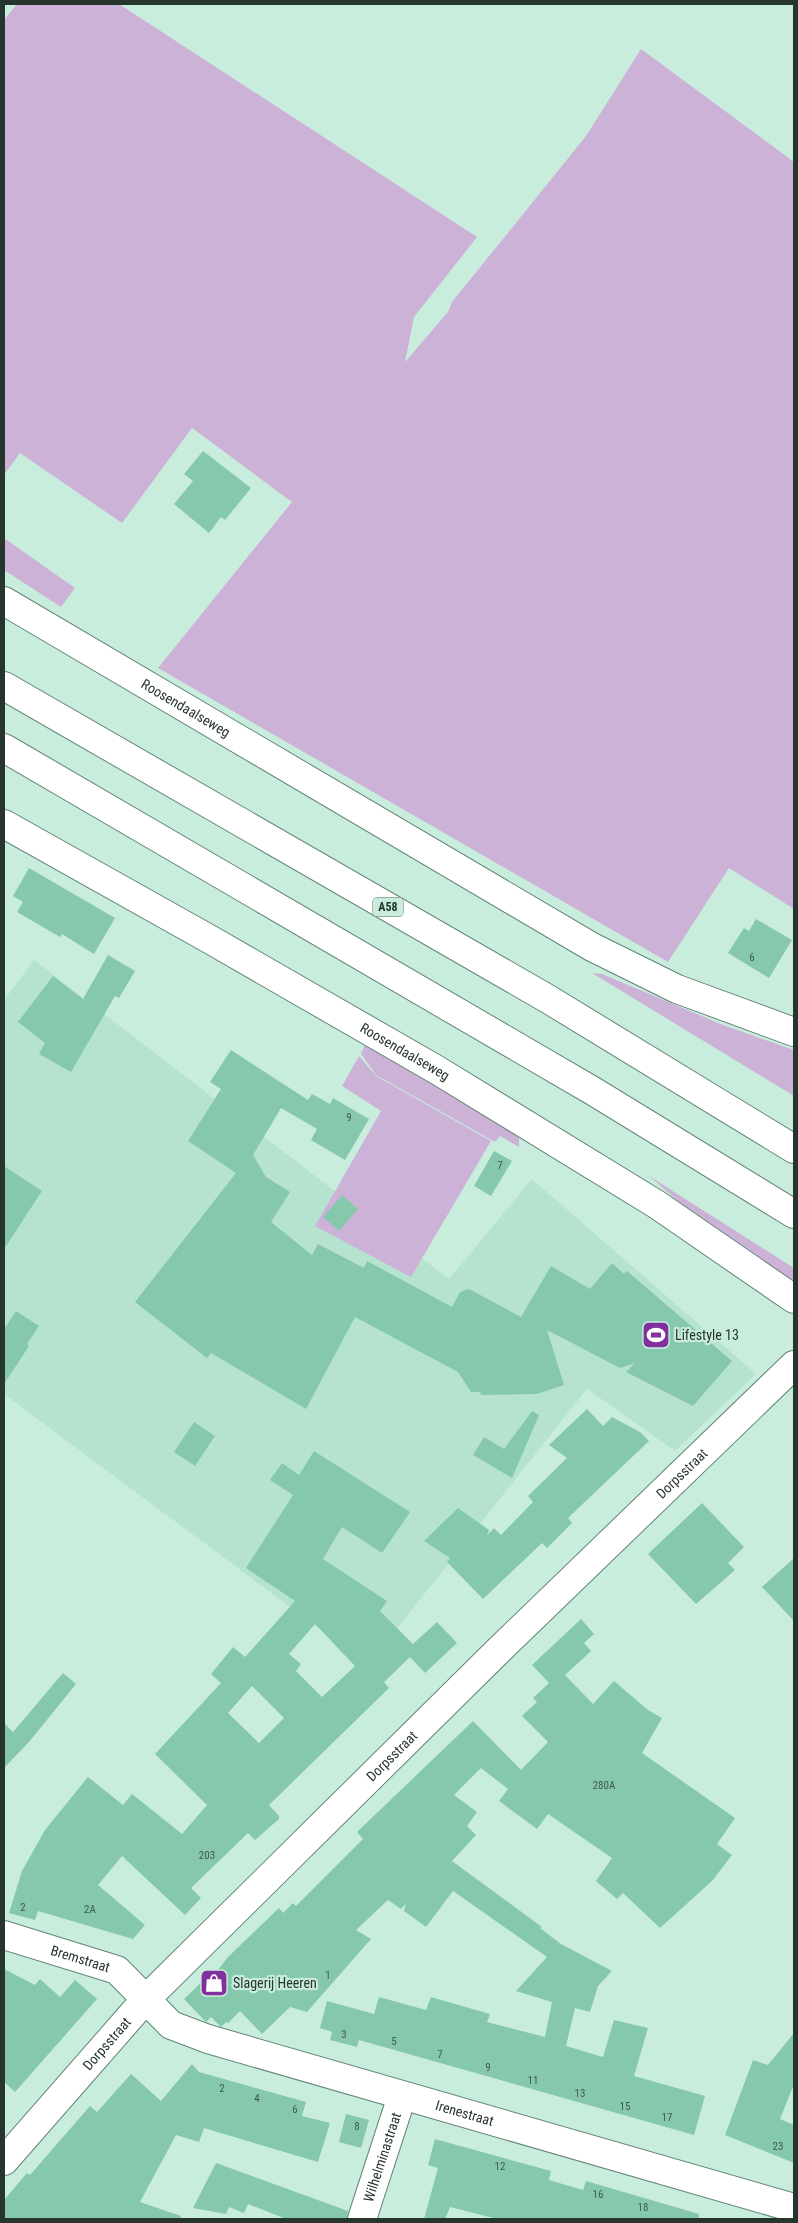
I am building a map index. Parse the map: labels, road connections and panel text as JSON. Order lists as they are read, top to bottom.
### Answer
{
  "streets": {
    "main road": [
      "Roosendaalseweg",
      "A58",
      "Dorpsstraat",
      "Bremstraat",
      "Irenestraat",
      "Wilhelminastraat"
    ]
  },
  "crossings": [
    ["Dorpsstraat", "Bremstraat"],
    ["Dorpsstraat", "Irenestraat"],
    ["Bremstraat", "Irenestraat"],
    ["Irenestraat", "Wilhelminastraat"]
  ],
  "places": {
    "sports": ["Lifestyle 13"],
    "shop": ["Slagerij Heeren"]
  },
  "house_numbers": [
    "6",
    "9",
    "7",
    "280A",
    "203",
    "2",
    "2A",
    "1",
    "3",
    "5",
    "7",
    "9",
    "11",
    "2",
    "13",
    "4",
    "15",
    "6",
    "17",
    "8",
    "23",
    "12",
    "16",
    "18"
  ]
}
